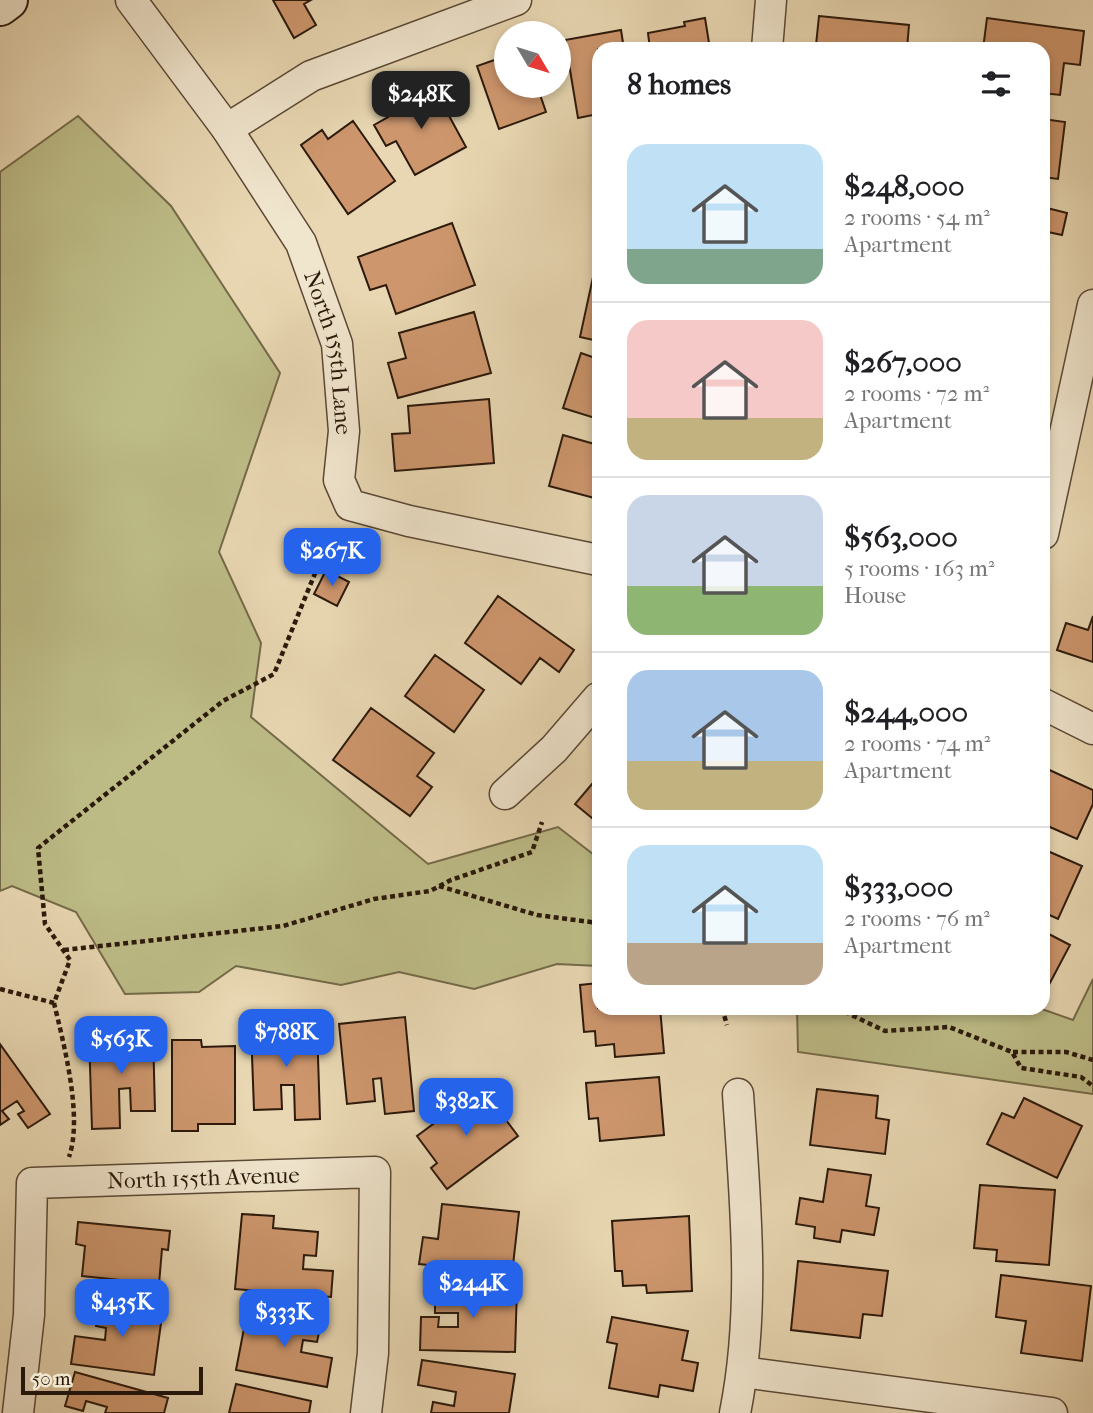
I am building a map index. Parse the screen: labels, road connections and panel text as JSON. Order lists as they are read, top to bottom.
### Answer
{
  "streets": {
    "street": ["North 155th Lane", "North 155th Avenue"]
  },
  "scale_bar": "50 m",
  "north": "bottom right",
  "page": {
    "heading": "8 homes",
    "price": [
      "$248K",
      "$267K",
      "$788K",
      "$563K",
      "$382K",
      "$244K",
      "$435K",
      "$333K"
    ],
    "list": [
      {
        "name": "$248,000",
        "note": "2 rooms · 54 m² · Apartment"
      },
      {
        "name": "$267,000",
        "note": "2 rooms · 72 m² · Apartment"
      },
      {
        "name": "$563,000",
        "note": "5 rooms · 163 m² · House"
      },
      {
        "name": "$244,000",
        "note": "2 rooms · 74 m² · Apartment"
      },
      {
        "name": "$333,000",
        "note": "2 rooms · 76 m² · Apartment"
      }
    ],
    "scale": "50 m"
  }
}
